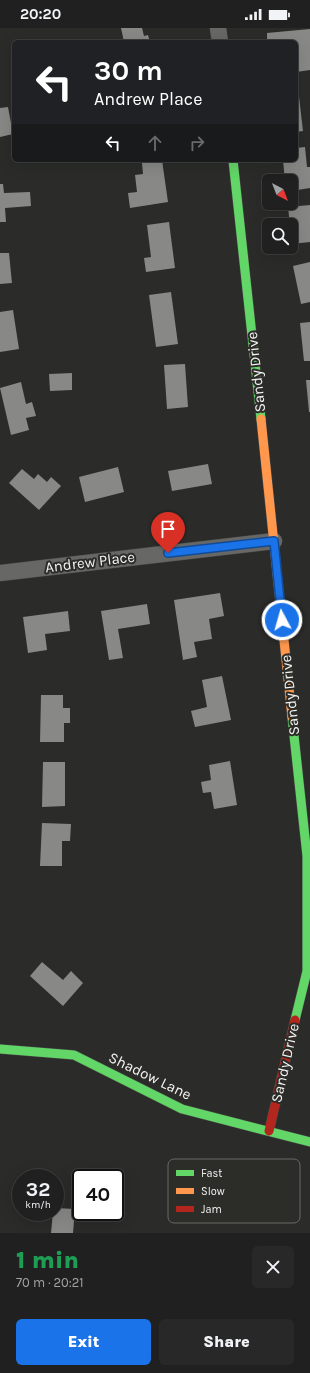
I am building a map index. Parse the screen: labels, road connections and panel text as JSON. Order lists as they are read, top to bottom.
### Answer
{
  "streets": {
    "street": ["Sandy Drive", "Andrew Place", "Shadow Lane"]
  },
  "crossings": [
    ["Sandy Drive", "Andrew Place"],
    ["Sandy Drive", "Shadow Lane"]
  ],
  "legend": ["Fast", "Slow", "Jam"],
  "north": "bottom right",
  "page": {
    "status": "20:20",
    "turn": ["30 m", "Andrew Place"],
    "speed": "32 km/h",
    "limit": "40",
    "heading": ["1 min", "70 m · 20:21"],
    "buttons": ["Exit", "Share"]
  }
}
